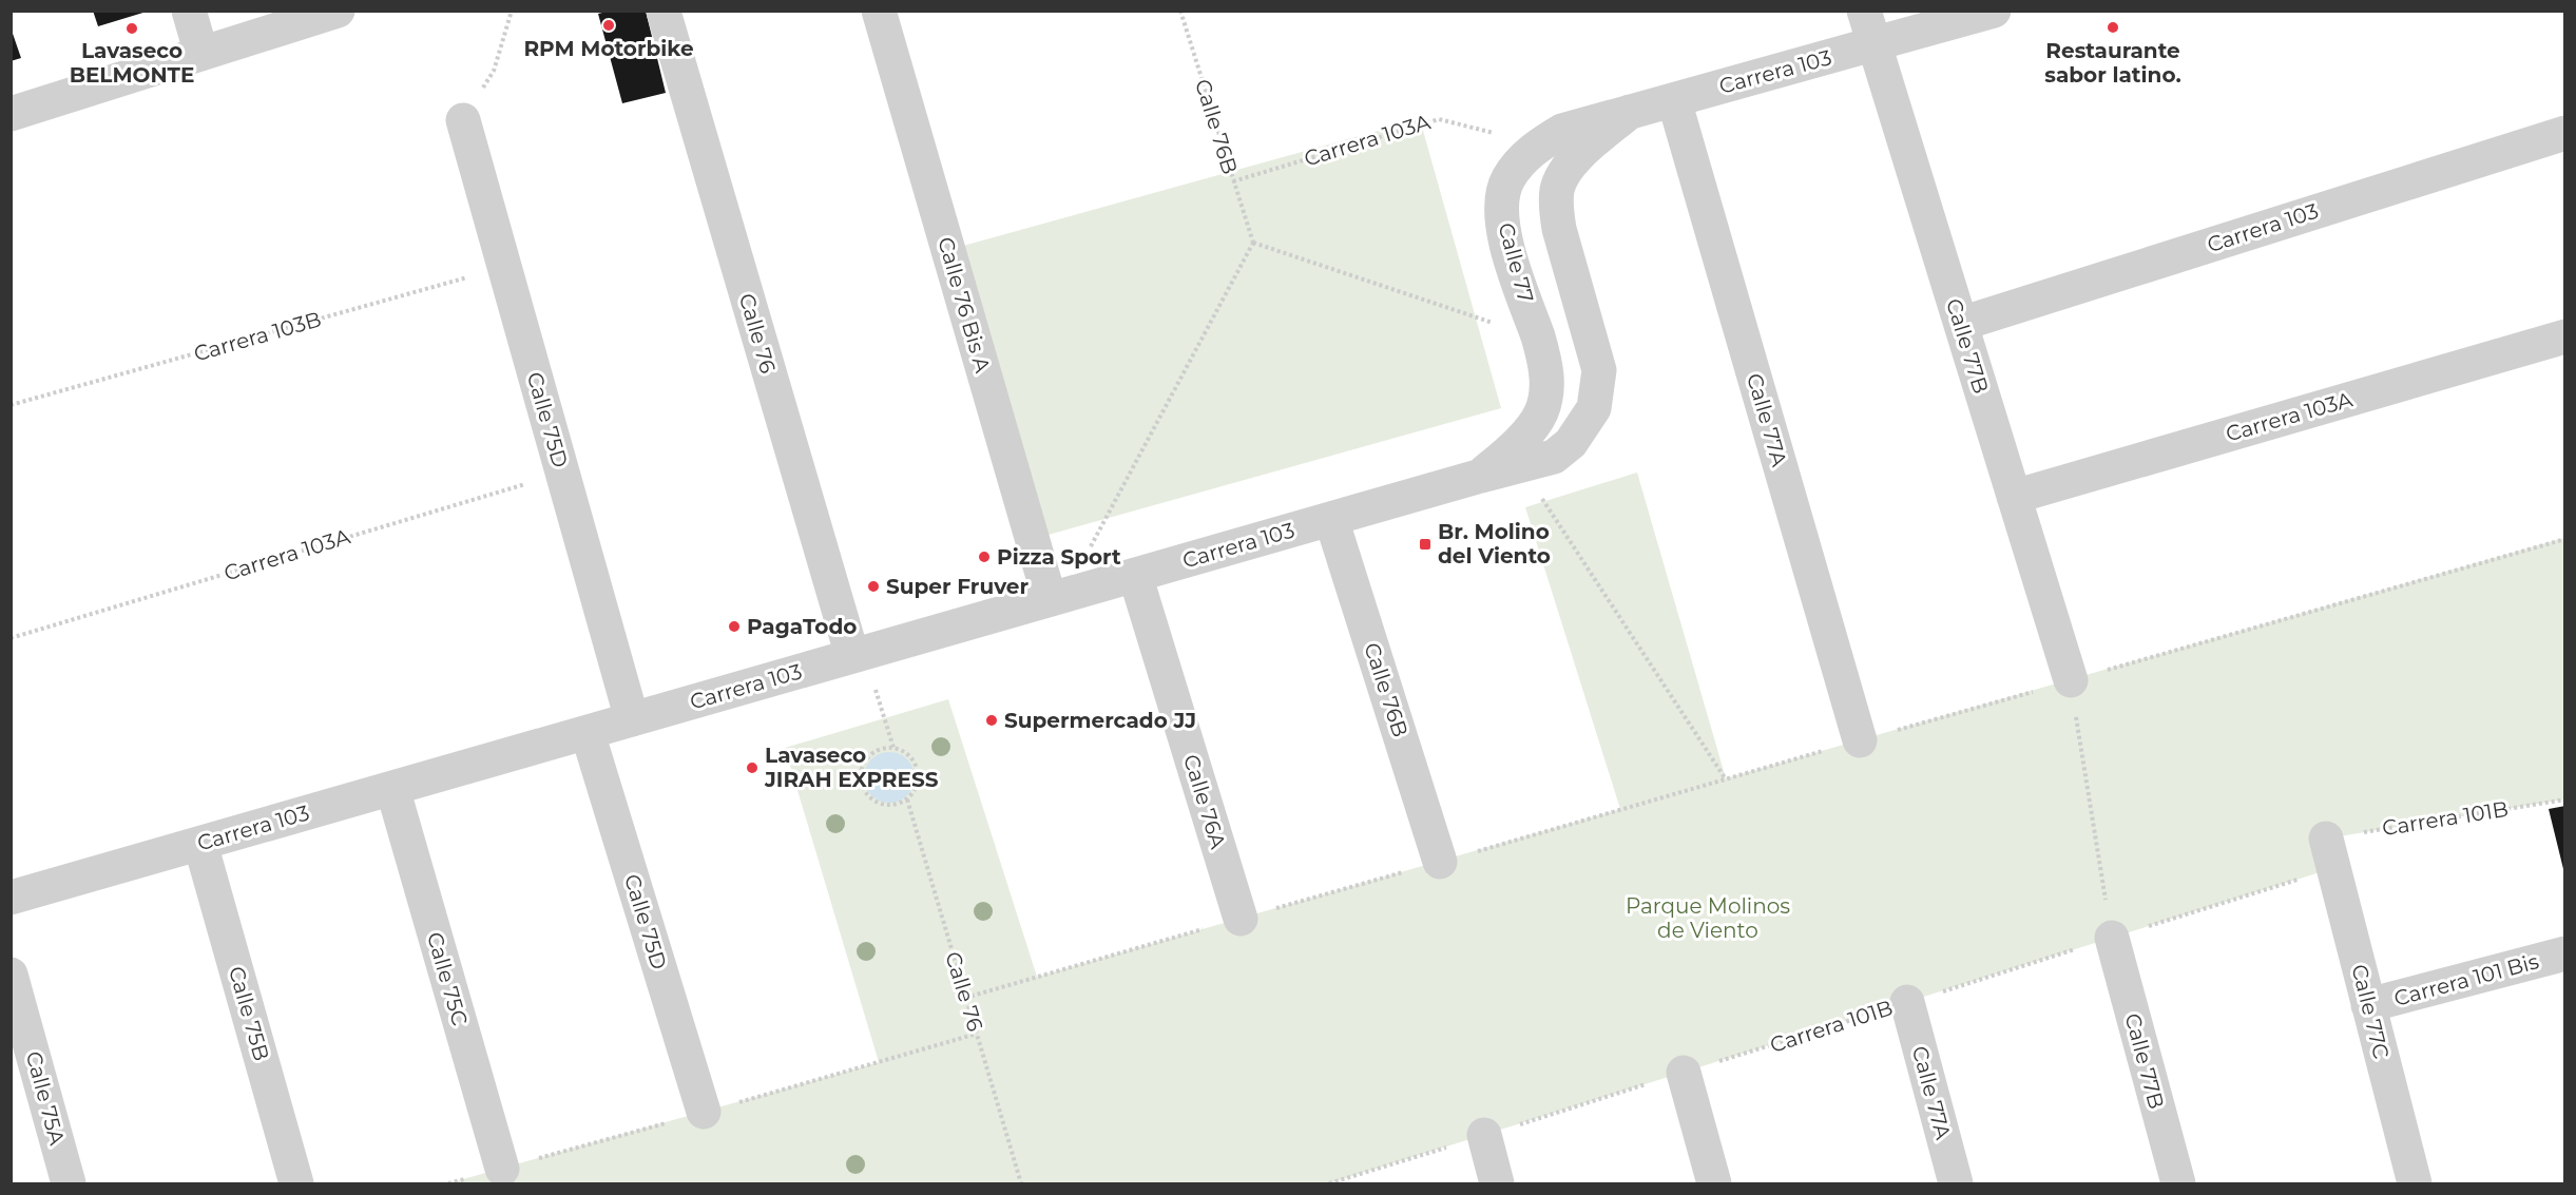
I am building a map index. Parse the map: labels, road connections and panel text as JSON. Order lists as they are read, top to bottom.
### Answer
{
  "streets": {
    "street": [
      "Carrera 103",
      "Calle 76B",
      "Carrera 103A",
      "Calle 77",
      "Calle 76 Bis A",
      "Calle 76",
      "Calle 77B",
      "Calle 75D",
      "Calle 77A",
      "Calle 76A",
      "Calle 75C",
      "Carrera 101 Bis",
      "Calle 77C",
      "Calle 75B",
      "Calle 75A"
    ],
    "path": ["Carrera 103B", "Carrera 101B"]
  },
  "crossings": [
    ["Carrera 103", "Calle 76B"],
    ["Carrera 103", "Calle 77"],
    ["Carrera 103", "Calle 76 Bis A"],
    ["Carrera 103", "Calle 76"],
    ["Carrera 103", "Calle 77B"],
    ["Carrera 103", "Calle 75D"],
    ["Carrera 103", "Calle 77A"],
    ["Carrera 103", "Calle 76A"],
    ["Carrera 103", "Calle 75C"],
    ["Carrera 103", "Calle 75B"],
    ["Calle 76B", "Carrera 103A"],
    ["Carrera 103A", "Calle 77"],
    ["Carrera 103A", "Calle 77B"],
    ["Carrera 103A", "Calle 75D"],
    ["Carrera 103B", "Calle 75D"],
    ["Calle 77B", "Carrera 101B"],
    ["Calle 77A", "Carrera 101B"],
    ["Carrera 101B", "Calle 77C"],
    ["Carrera 101 Bis", "Calle 77C"]
  ],
  "parks": ["Parque Molinos de Viento"],
  "places": {
    "other": [
      "RPM Motorbike",
      "Restaurante sabor latino.",
      "Lavaseco BELMONTE",
      "Pizza Sport",
      "Super Fruver",
      "PagaTodo",
      "Supermercado JJ",
      "Lavaseco JIRAH EXPRESS"
    ],
    "transit": ["Br. Molino del Viento"]
  }
}
